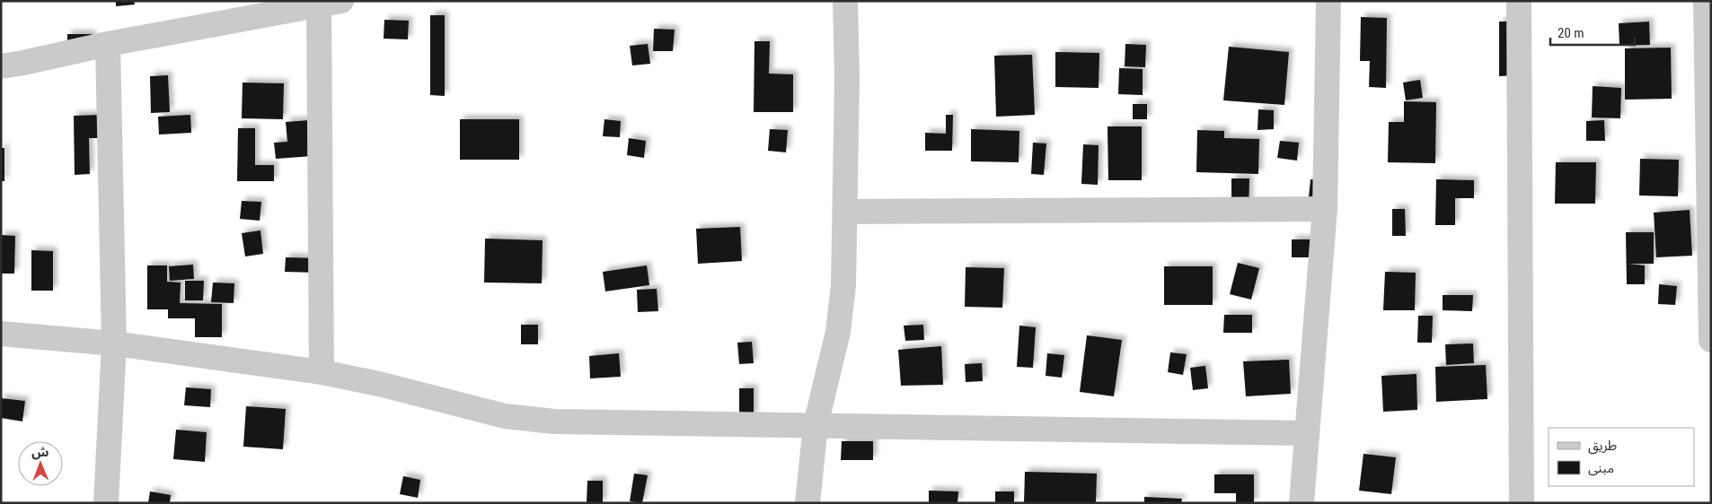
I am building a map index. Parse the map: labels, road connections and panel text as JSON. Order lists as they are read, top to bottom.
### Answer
{
  "legend": ["طريق", "مبنى"],
  "scale_bar": "20 m",
  "north": "top"
}
